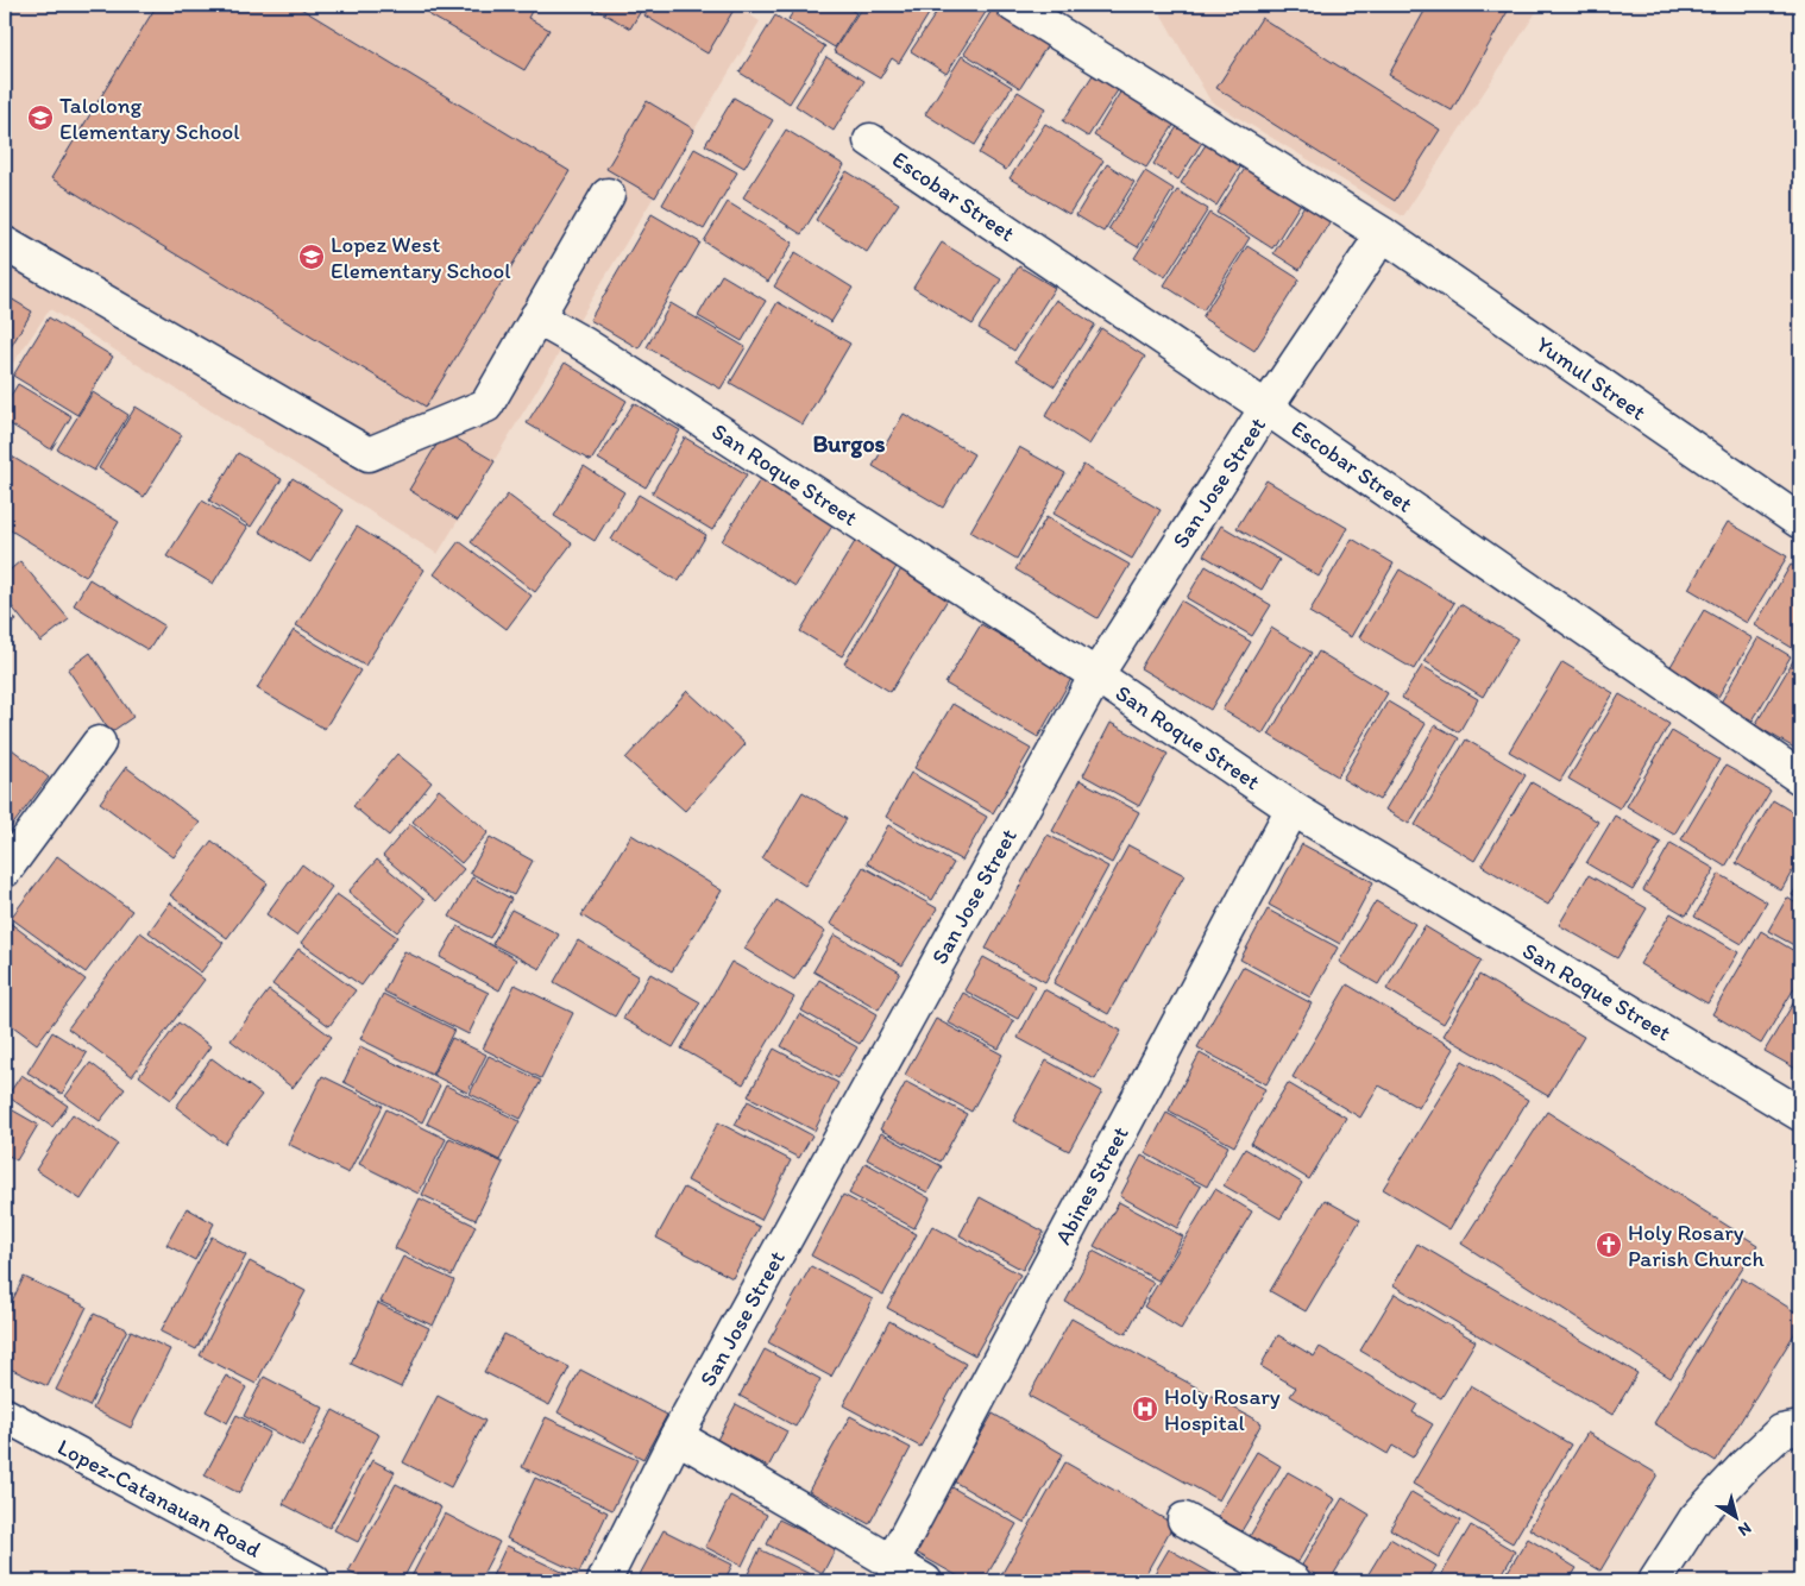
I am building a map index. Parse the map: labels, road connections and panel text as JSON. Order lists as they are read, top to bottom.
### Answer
{
  "streets": {
    "street": [
      "Escobar Street",
      "Yumul Street",
      "San Roque Street",
      "San Jose Street",
      "Abines Street",
      "Lopez-Catanauan Road"
    ]
  },
  "crossings": [
    ["Escobar Street", "San Jose Street"],
    ["Yumul Street", "San Jose Street"],
    ["San Roque Street", "San Jose Street"],
    ["San Roque Street", "Abines Street"]
  ],
  "districts": ["Burgos"],
  "places": {
    "school or university": ["Talolong Elementary School", "Lopez West Elementary School"],
    "church": ["Holy Rosary Parish Church"],
    "hospital": ["Holy Rosary Hospital"]
  },
  "north": "bottom right"
}
